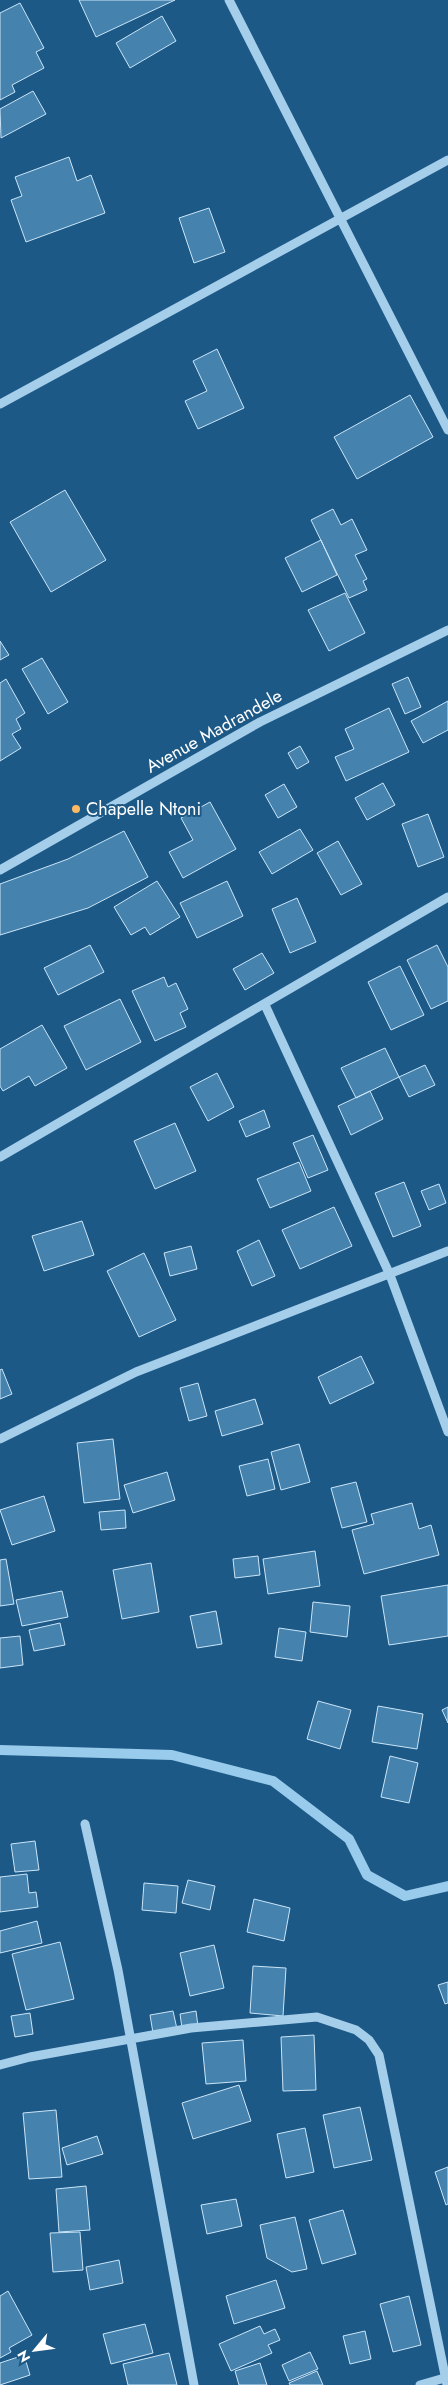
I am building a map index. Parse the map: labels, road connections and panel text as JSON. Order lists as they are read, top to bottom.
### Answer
{
  "streets": {
    "street": ["Avenue Madrandele"]
  },
  "places": ["Chapelle Ntoni"],
  "north": "bottom left"
}
